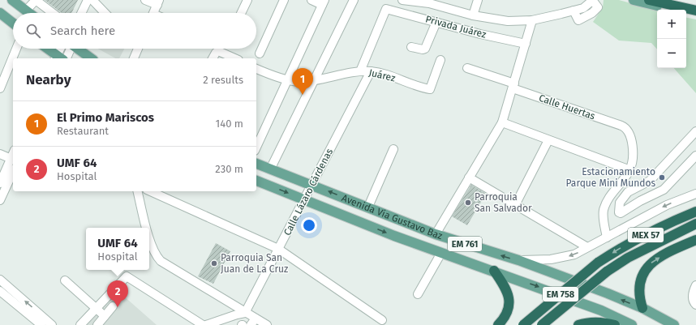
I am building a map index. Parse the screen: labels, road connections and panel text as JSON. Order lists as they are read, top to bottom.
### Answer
{
  "streets": {
    "highway": ["MEX 57", "EM 758"],
    "main road": ["Avenida Via Gustavo Baz", "EM 761"],
    "street": [
      "Privada Juárez",
      "Juárez",
      "Calle Huertas",
      "Calle Lázaro Cárdenas"
    ]
  },
  "crossings": [
    ["Privada Juárez", "Juárez"],
    ["Juárez", "Calle Lázaro Cárdenas"],
    ["Calle Lázaro Cárdenas", "Avenida Via Gustavo Baz"],
    ["MEX 57", "EM 758"]
  ],
  "places": ["Estacionamiento Parque Mini Mundos", "Parroquia San Salvador", "Parroquia San Juan de La Cruz"],
  "page": {
    "map_buttons": ["+", "−"],
    "search": "Search here",
    "heading": ["Nearby", "2 results"],
    "pins": ["1", "2"],
    "list": [
      {
        "mark": "1",
        "name": "El Primo Mariscos",
        "note": "Restaurant",
        "value": "140 m"
      },
      {
        "mark": "2",
        "name": "UMF 64",
        "note": "Hospital",
        "value": "230 m"
      }
    ],
    "popup": ["UMF 64", "Hospital"]
  }
}
